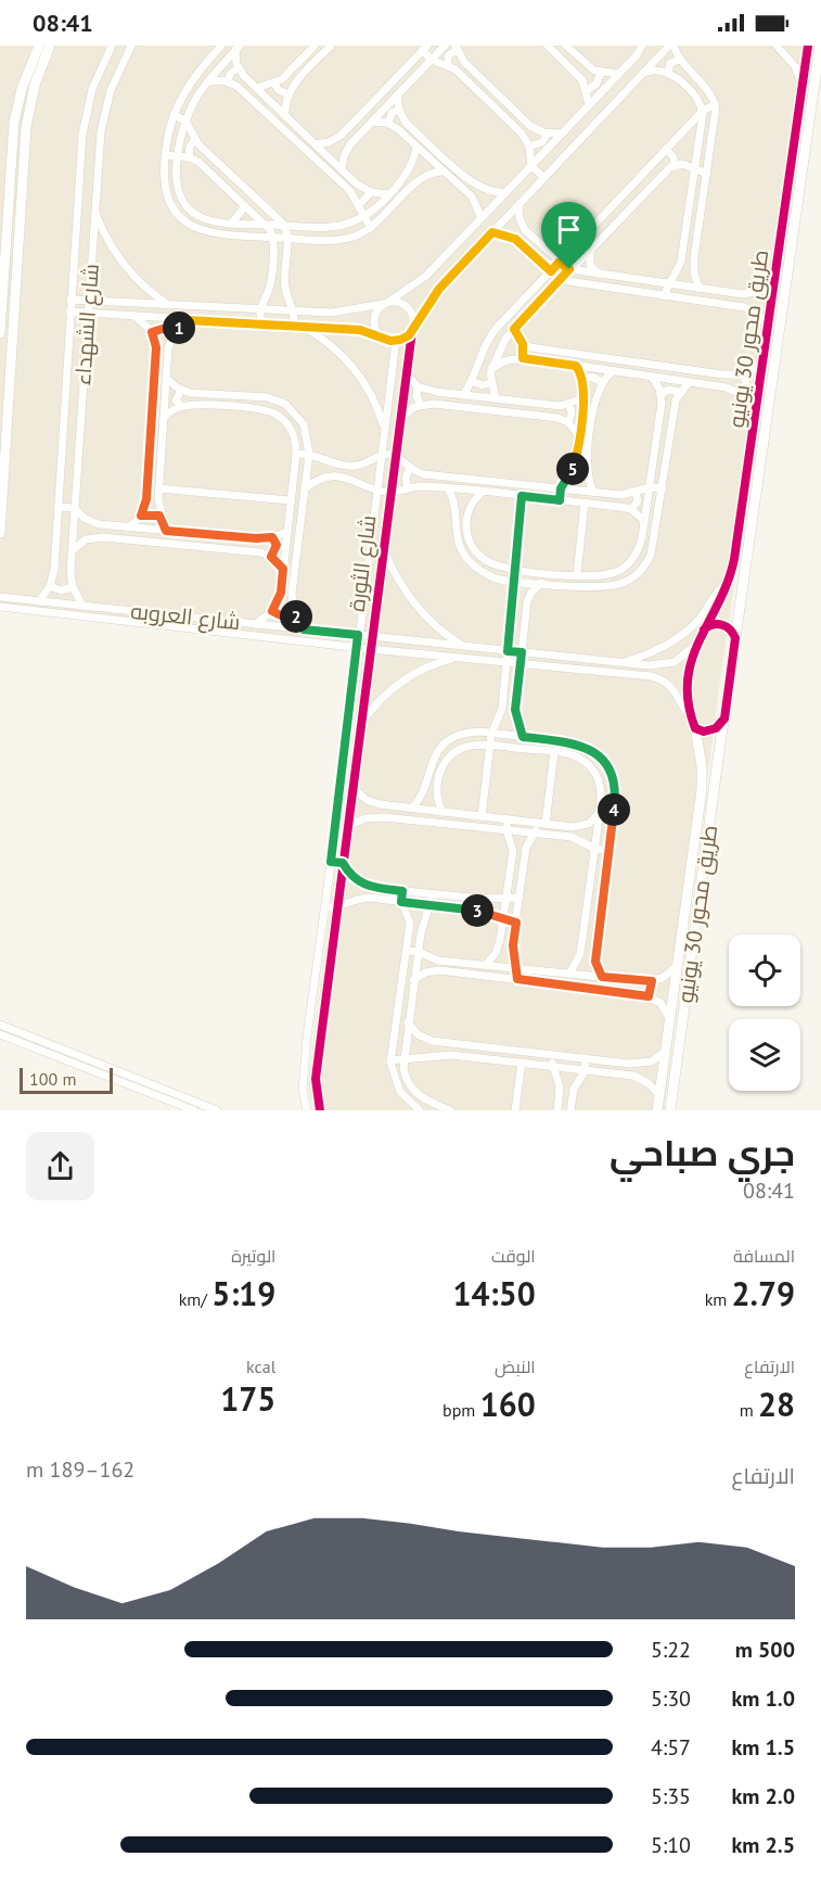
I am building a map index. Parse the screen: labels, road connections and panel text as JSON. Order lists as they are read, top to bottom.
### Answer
{
  "streets": {
    "street": [
      "شارع الشهداء",
      "طريق محور 30 يونيو",
      "شارع الثورة",
      "شارع العروبه"
    ]
  },
  "crossings": [
    ["شارع الشهداء", "شارع العروبه"],
    ["طريق محور 30 يونيو", "شارع العروبه"],
    ["شارع الثورة", "شارع العروبه"]
  ],
  "scale_bar": "100 m",
  "page": {
    "status": "08:41",
    "pins": [
      "1",
      "5",
      "2",
      "4",
      "3"
    ],
    "scale": "100 m",
    "heading": ["جري صباحي", "08:41"],
    "stats": [
      ["المسافة", "2.79 km"],
      ["الوقت", "14:50"],
      ["الوتيرة", "5:19 /km"],
      ["الارتفاع", "28 m"],
      ["النبض", "160 bpm"],
      ["kcal", "175"]
    ],
    "chart": ["الارتفاع", "162–189 m"],
    "list": [
      {
        "name": "500 m",
        "note": "5:22"
      },
      {
        "name": "1.0 km",
        "note": "5:30"
      },
      {
        "name": "1.5 km",
        "note": "4:57"
      },
      {
        "name": "2.0 km",
        "note": "5:35"
      },
      {
        "name": "2.5 km",
        "note": "5:10"
      }
    ]
  }
}
